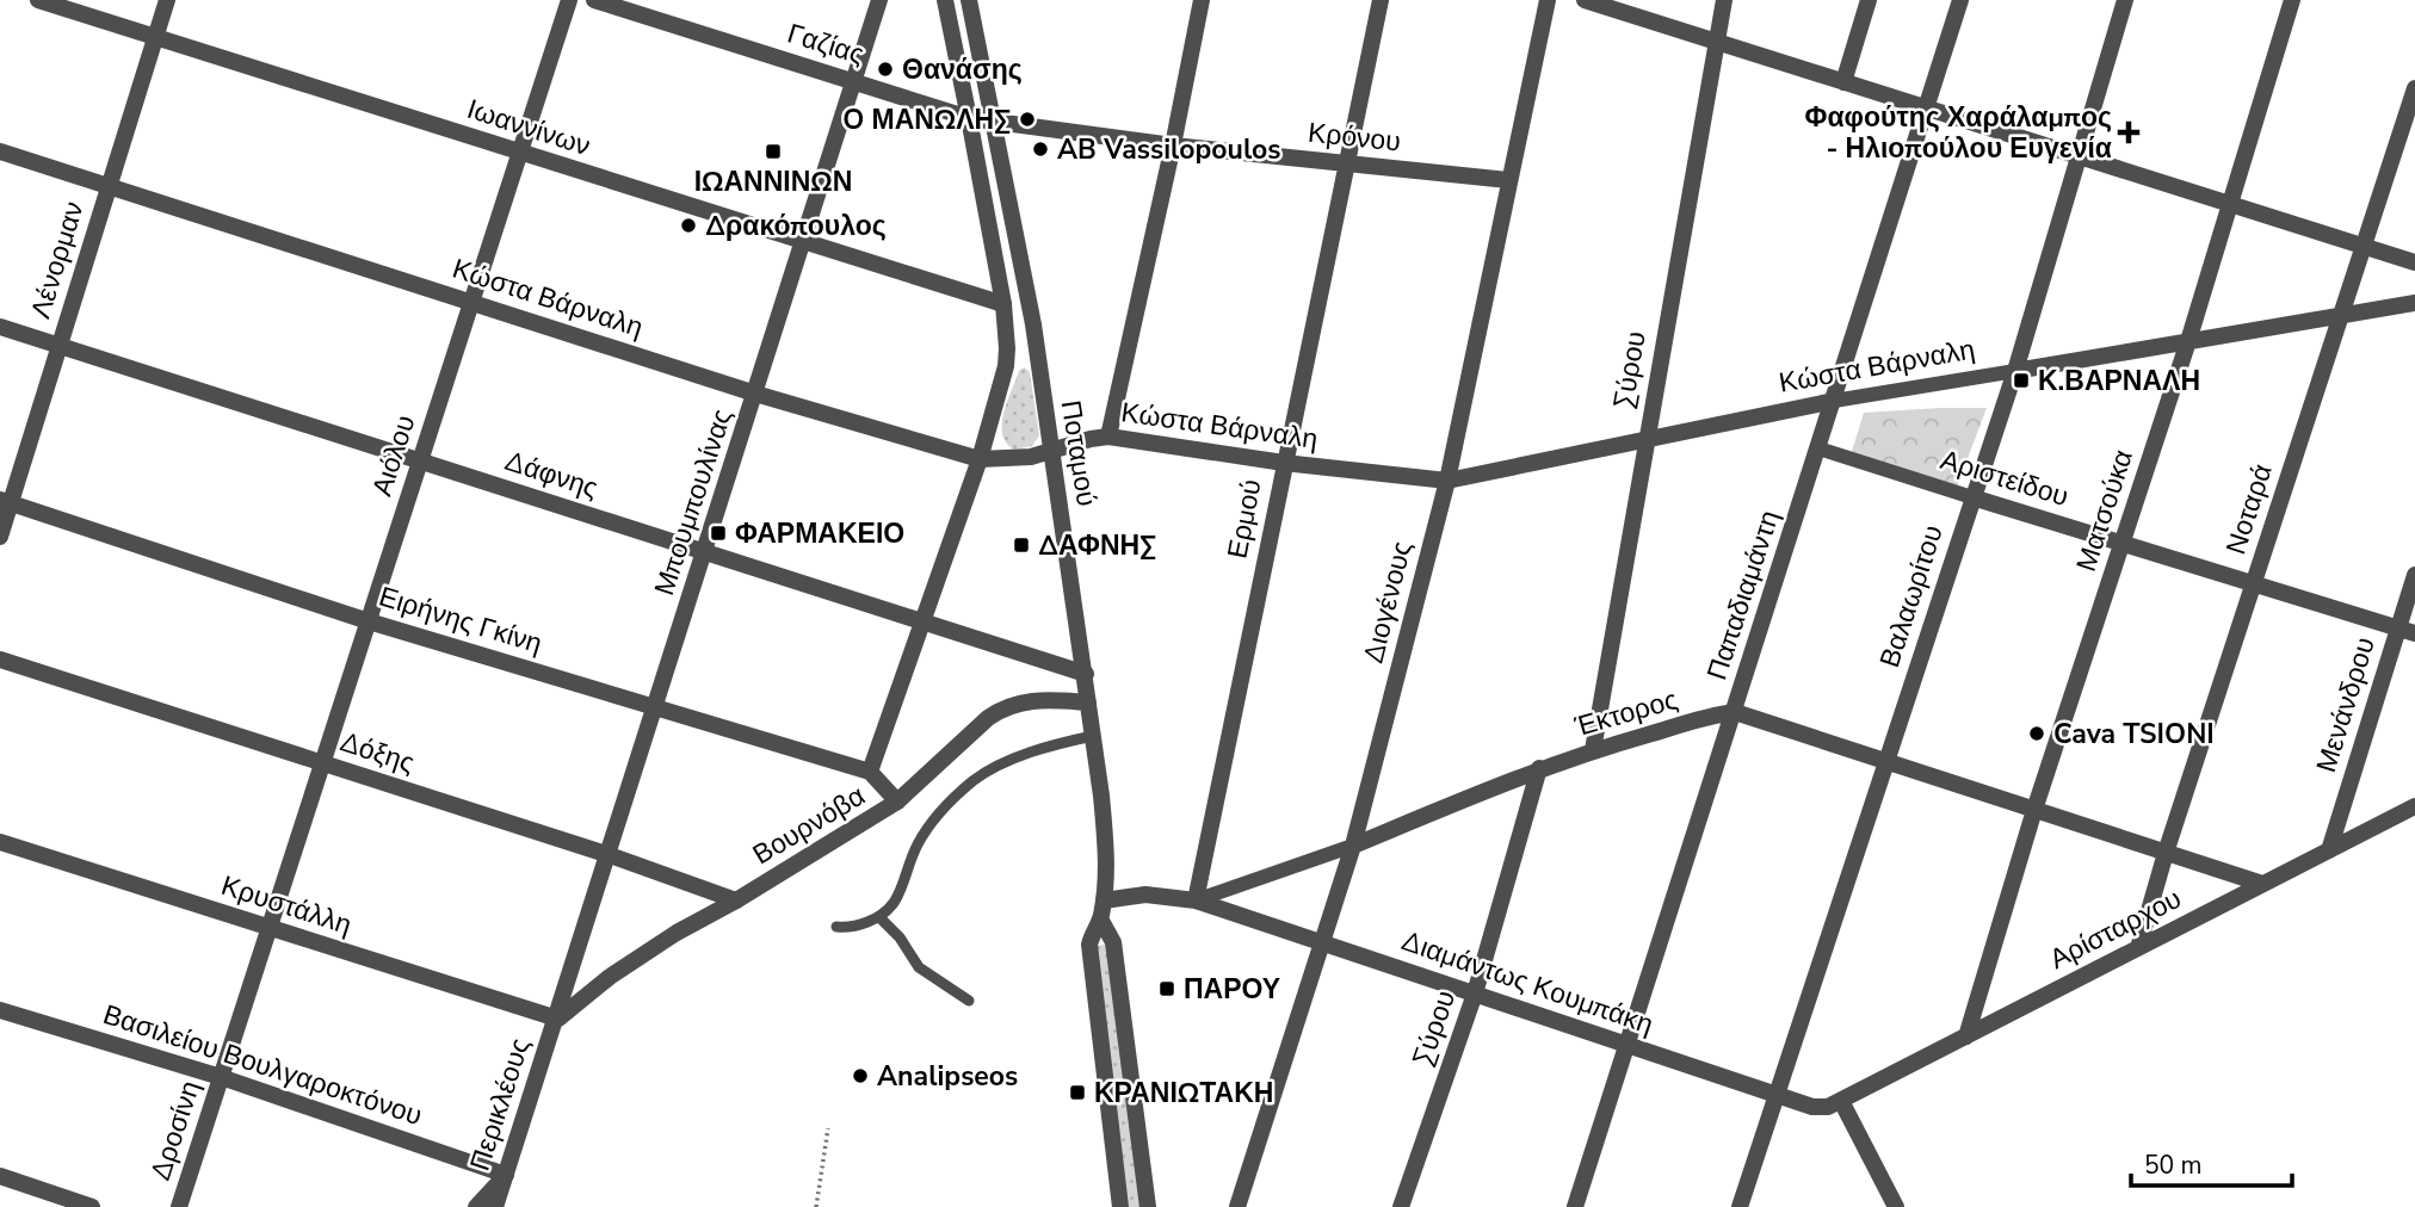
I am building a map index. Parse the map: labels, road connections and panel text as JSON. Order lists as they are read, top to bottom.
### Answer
{
  "streets": {
    "street": [
      "Γαζίας",
      "Ιωαννίνων",
      "Κρόνου",
      "Λένορμαν",
      "Κώστα Βάρναλη",
      "Σύρου",
      "Ποταμού",
      "Αιόλου",
      "Δάφνης",
      "Αριστείδου",
      "Μπουμπουλίνας",
      "Νοταρά",
      "Ματσούκα",
      "Ερμού",
      "Παπαδιαμάντη",
      "Βαλαωρίτου",
      "Διογένους",
      "Ειρήνης Γκίνη",
      "Μενάνδρου",
      "Έκτορος",
      "Δόξης",
      "Βουρνόβα",
      "Κρυστάλλη",
      "Αρίσταρχου",
      "Διαμάντως Κουμπάκη",
      "Βασιλείου Βουλγαροκτόνου",
      "Περικλέους",
      "Δροσίνη"
    ]
  },
  "crossings": [
    ["Γαζίας", "Κρόνου"],
    ["Γαζίας", "Ποταμού"],
    ["Γαζίας", "Μπουμπουλίνας"],
    ["Ιωαννίνων", "Λένορμαν"],
    ["Ιωαννίνων", "Αιόλου"],
    ["Ιωαννίνων", "Μπουμπουλίνας"],
    ["Κρόνου", "Ποταμού"],
    ["Κρόνου", "Ερμού"],
    ["Κρόνου", "Διογένους"],
    ["Λένορμαν", "Κώστα Βάρναλη"],
    ["Λένορμαν", "Δάφνης"],
    ["Λένορμαν", "Ειρήνης Γκίνη"],
    ["Κώστα Βάρναλη", "Σύρου"],
    ["Κώστα Βάρναλη", "Ποταμού"],
    ["Κώστα Βάρναλη", "Αιόλου"],
    ["Κώστα Βάρναλη", "Μπουμπουλίνας"],
    ["Κώστα Βάρναλη", "Νοταρά"],
    ["Κώστα Βάρναλη", "Ματσούκα"],
    ["Κώστα Βάρναλη", "Ερμού"],
    ["Κώστα Βάρναλη", "Παπαδιαμάντη"],
    ["Κώστα Βάρναλη", "Βαλαωρίτου"],
    ["Κώστα Βάρναλη", "Διογένους"],
    ["Κώστα Βάρναλη", "Βουρνόβα"],
    ["Σύρου", "Έκτορος"],
    ["Σύρου", "Διαμάντως Κουμπάκη"],
    ["Ποταμού", "Δάφνης"],
    ["Ποταμού", "Έκτορος"],
    ["Ποταμού", "Βουρνόβα"],
    ["Αιόλου", "Δάφνης"],
    ["Αιόλου", "Ειρήνης Γκίνη"],
    ["Αιόλου", "Δόξης"],
    ["Αιόλου", "Κρυστάλλη"],
    ["Αιόλου", "Δροσίνη"],
    ["Δάφνης", "Μπουμπουλίνας"],
    ["Δάφνης", "Βουρνόβα"],
    ["Αριστείδου", "Νοταρά"],
    ["Αριστείδου", "Ματσούκα"],
    ["Αριστείδου", "Παπαδιαμάντη"],
    ["Αριστείδου", "Βαλαωρίτου"],
    ["Αριστείδου", "Μενάνδρου"],
    ["Μπουμπουλίνας", "Ειρήνης Γκίνη"],
    ["Μπουμπουλίνας", "Δόξης"],
    ["Μπουμπουλίνας", "Βουρνόβα"],
    ["Μπουμπουλίνας", "Κρυστάλλη"],
    ["Μπουμπουλίνας", "Περικλέους"],
    ["Νοταρά", "Αρίσταρχου"],
    ["Ματσούκα", "Αρίσταρχου"],
    ["Ερμού", "Έκτορος"],
    ["Ερμού", "Διαμάντως Κουμπάκη"],
    ["Παπαδιαμάντη", "Έκτορος"],
    ["Παπαδιαμάντη", "Διαμάντως Κουμπάκη"],
    ["Βαλαωρίτου", "Διαμάντως Κουμπάκη"],
    ["Διογένους", "Έκτορος"],
    ["Διογένους", "Διαμάντως Κουμπάκη"],
    ["Ειρήνης Γκίνη", "Βουρνόβα"],
    ["Μενάνδρου", "Αρίσταρχου"],
    ["Έκτορος", "Διαμάντως Κουμπάκη"],
    ["Δόξης", "Βουρνόβα"],
    ["Βουρνόβα", "Κρυστάλλη"],
    ["Βουρνόβα", "Περικλέους"],
    ["Κρυστάλλη", "Περικλέους"],
    ["Κρυστάλλη", "Δροσίνη"],
    ["Αρίσταρχου", "Διαμάντως Κουμπάκη"],
    ["Βασιλείου Βουλγαροκτόνου", "Περικλέους"],
    ["Βασιλείου Βουλγαροκτόνου", "Δροσίνη"]
  ],
  "places": {
    "other": [
      "Θανάσης",
      "O ΜΑΝΩΛΗΣ",
      "AB Vassilopoulos",
      "Δρακόπουλος",
      "Cava TSIONI",
      "Analipseos"
    ],
    "health": ["Φαφούτης Χαράλαμπος - Ηλιοπούλου Ευγενία"],
    "transit": [
      "ΙΩΑΝΝΙΝΩΝ",
      "Κ.ΒΑΡΝΑΛΗ",
      "ΦΑΡΜΑΚΕΙΟ",
      "ΔΑΦΝΗΣ",
      "ΠΑΡΟΥ",
      "ΚΡΑΝΙΩΤΑΚΗ"
    ]
  },
  "scale_bar": "50 m"
}
